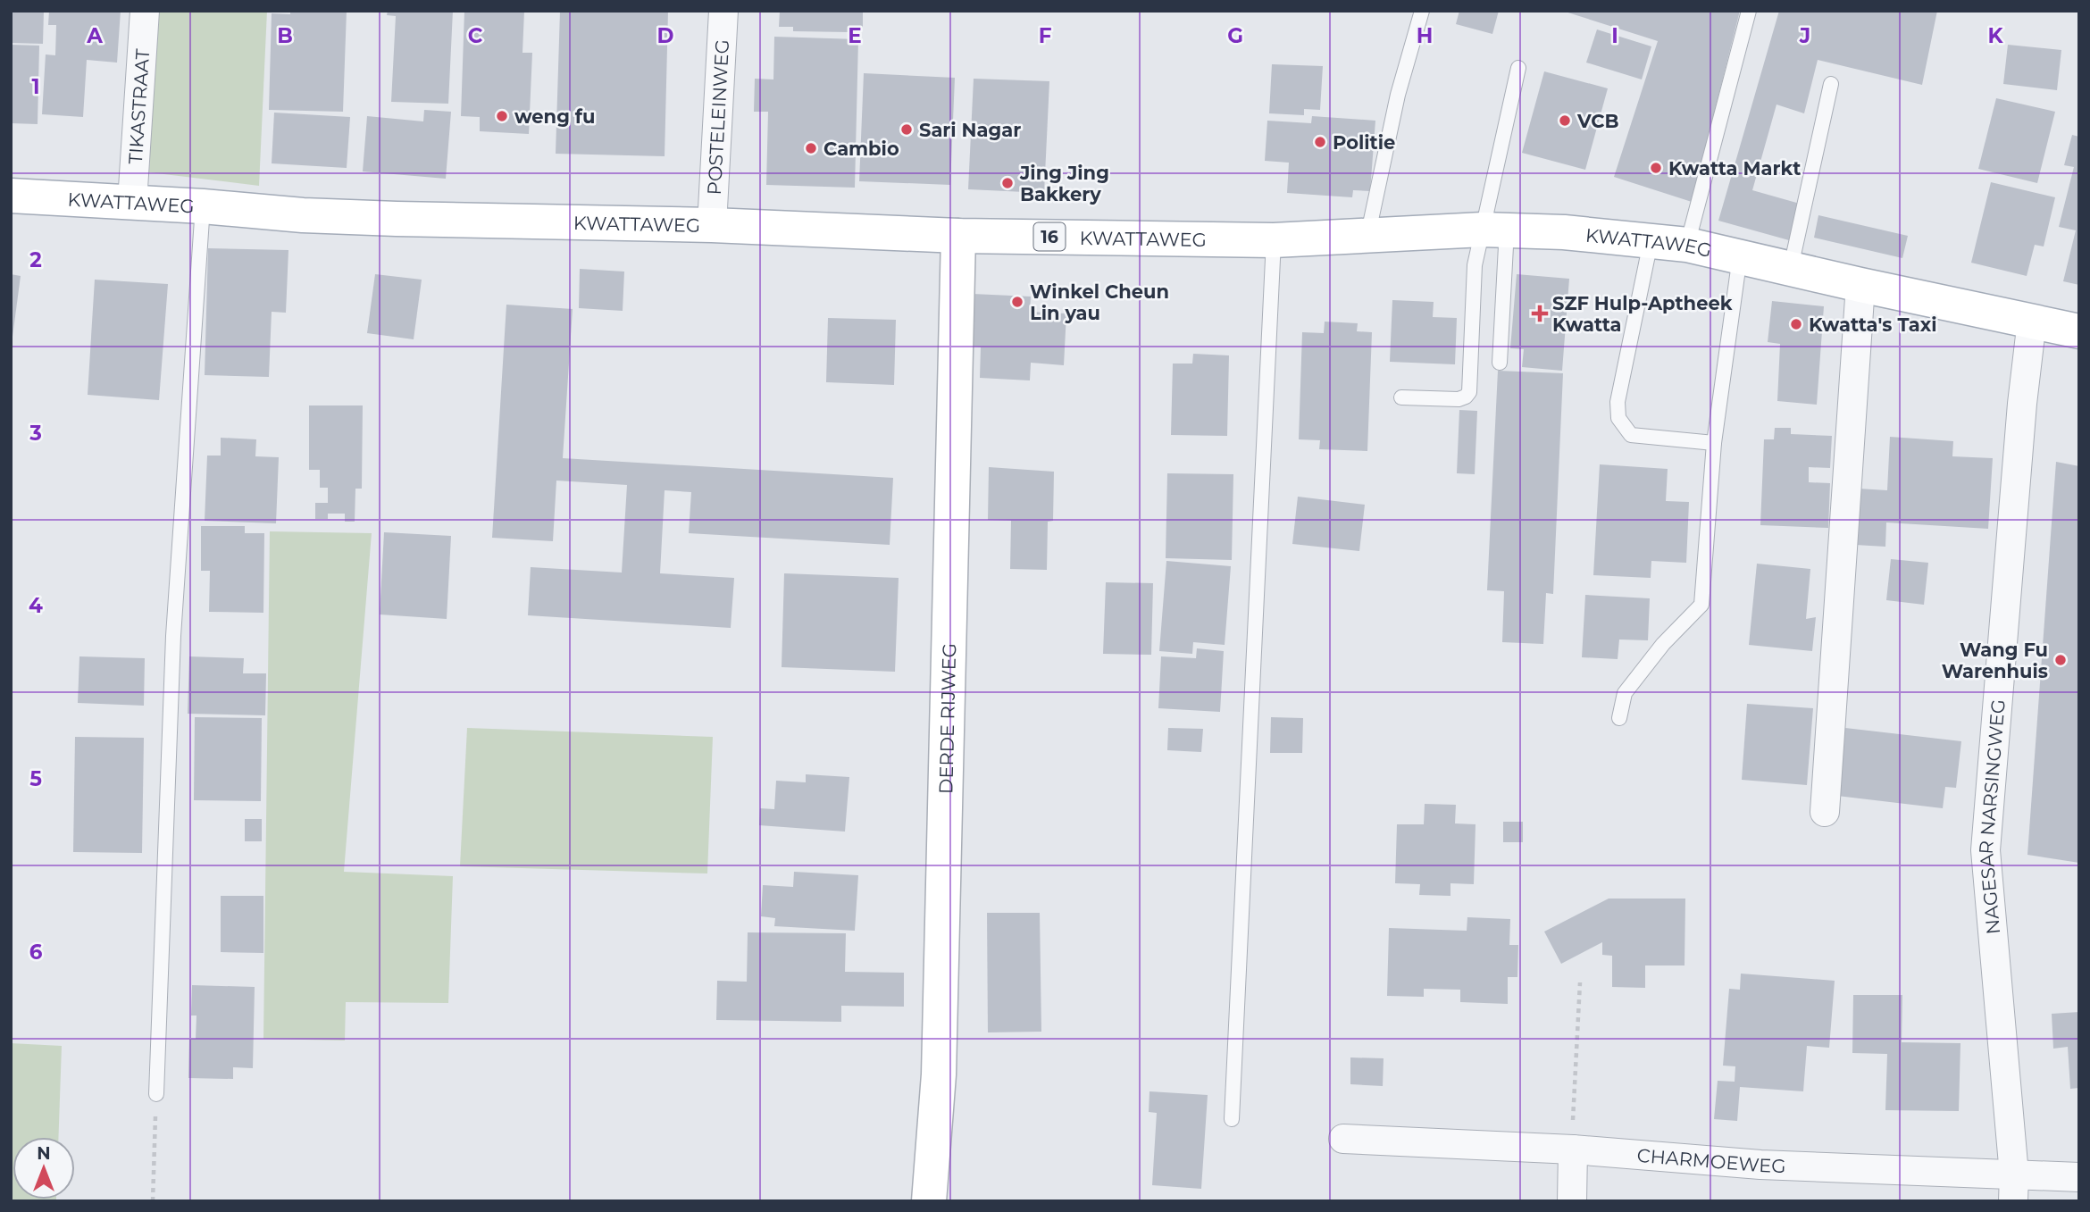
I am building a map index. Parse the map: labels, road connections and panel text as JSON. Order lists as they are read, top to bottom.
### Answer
{
  "streets": {
    "main road": ["KWATTAWEG", "16", "DERDE RIJWEG"],
    "street": [
      "TIKASTRAAT",
      "POSTELEINWEG",
      "NAGESAR NARSINGWEG",
      "CHARMOEWEG"
    ]
  },
  "crossings": [
    ["TIKASTRAAT", "KWATTAWEG"],
    ["POSTELEINWEG", "KWATTAWEG"],
    ["KWATTAWEG", "DERDE RIJWEG"],
    ["KWATTAWEG", "NAGESAR NARSINGWEG"],
    ["NAGESAR NARSINGWEG", "CHARMOEWEG"]
  ],
  "places": {
    "other": [
      "weng fu",
      "VCB",
      "Sari Nagar",
      "Politie",
      "Cambio",
      "Kwatta Markt",
      "Jing Jing Bakkery",
      "Winkel Cheun Lin yau",
      "Kwatta's Taxi",
      "Wang Fu Warenhuis"
    ],
    "health": ["SZF Hulp-Aptheek Kwatta"]
  },
  "north": "top",
  "grid": {
    "columns": [
      "A",
      "B",
      "C",
      "D",
      "E",
      "F",
      "G",
      "H",
      "I",
      "J",
      "K"
    ],
    "rows": [
      "1",
      "2",
      "3",
      "4",
      "5",
      "6"
    ]
  }
}
